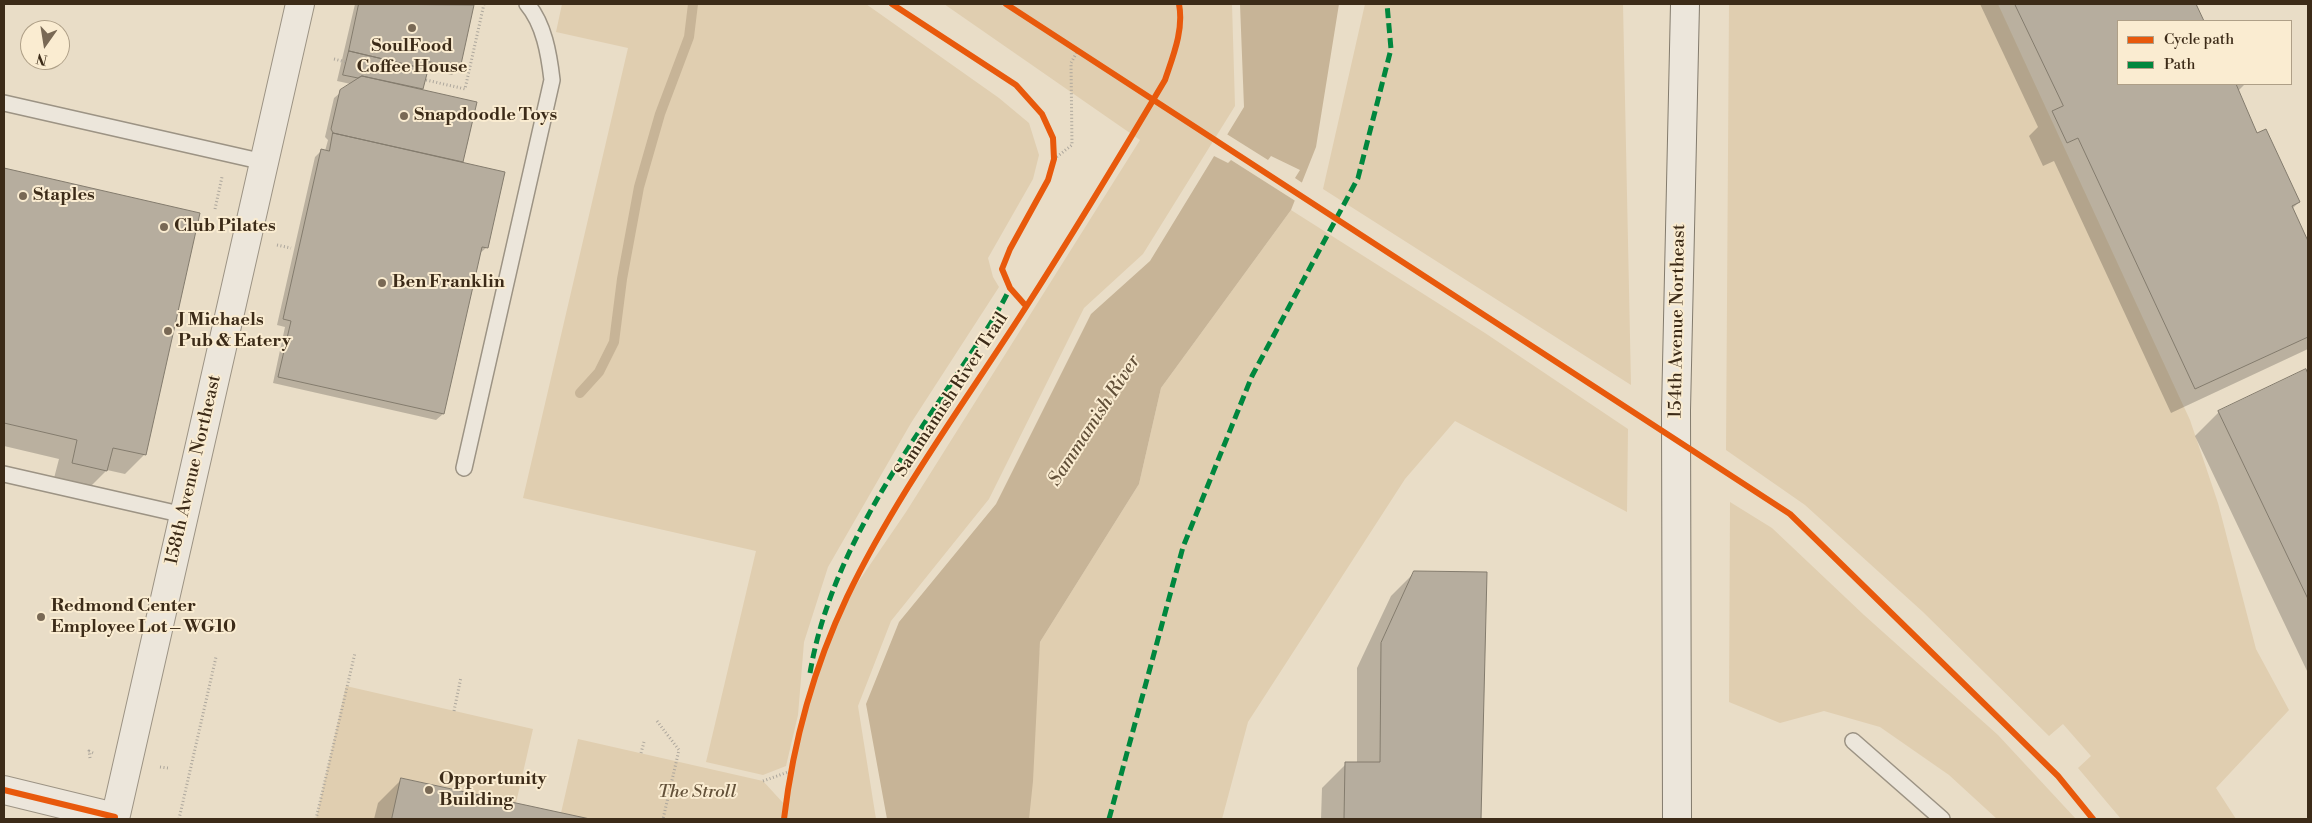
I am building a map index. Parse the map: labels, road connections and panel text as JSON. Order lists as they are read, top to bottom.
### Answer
{
  "streets": {
    "street": ["154th Avenue Northeast", "158th Avenue Northeast"],
    "cycle path": ["Sammamish River Trail"]
  },
  "water": ["Sammamish River"],
  "parks": ["The Stroll"],
  "places": [
    "SoulFood Coffee House",
    "Snapdoodle Toys",
    "Staples",
    "Club Pilates",
    "Ben Franklin",
    "J Michaels Pub & Eatery",
    "Redmond Center Employee Lot – WG10",
    "Opportunity Building"
  ],
  "legend": ["Cycle path", "Path"],
  "north": "bottom"
}
